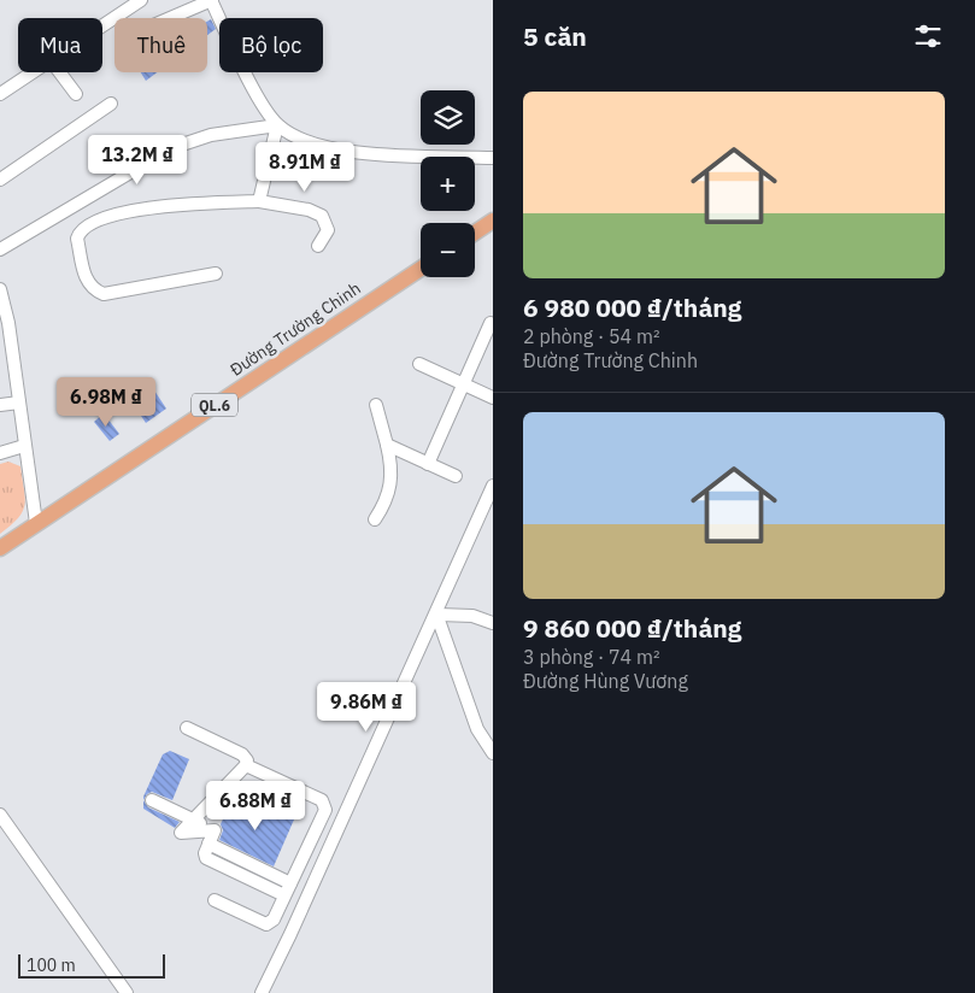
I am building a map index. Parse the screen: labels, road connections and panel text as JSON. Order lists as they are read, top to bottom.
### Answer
{
  "streets": {
    "main road": ["Đường Trường Chinh", "QL.6"]
  },
  "scale_bar": "100 m",
  "page": {
    "heading": "5 căn",
    "chip": ["Mua", "Thuê", "Bộ lọc"],
    "list": [
      {
        "name": "6 980 000 ₫/tháng",
        "note": "2 phòng · 54 m² · Đường Trường Chinh"
      },
      {
        "name": "9 860 000 ₫/tháng",
        "note": "3 phòng · 74 m² · Đường Hùng Vương"
      }
    ],
    "map_buttons": ["+", "−"],
    "price": [
      "13.2M ₫",
      "8.91M ₫",
      "6.98M ₫",
      "9.86M ₫",
      "6.88M ₫"
    ],
    "scale": "100 m"
  }
}
